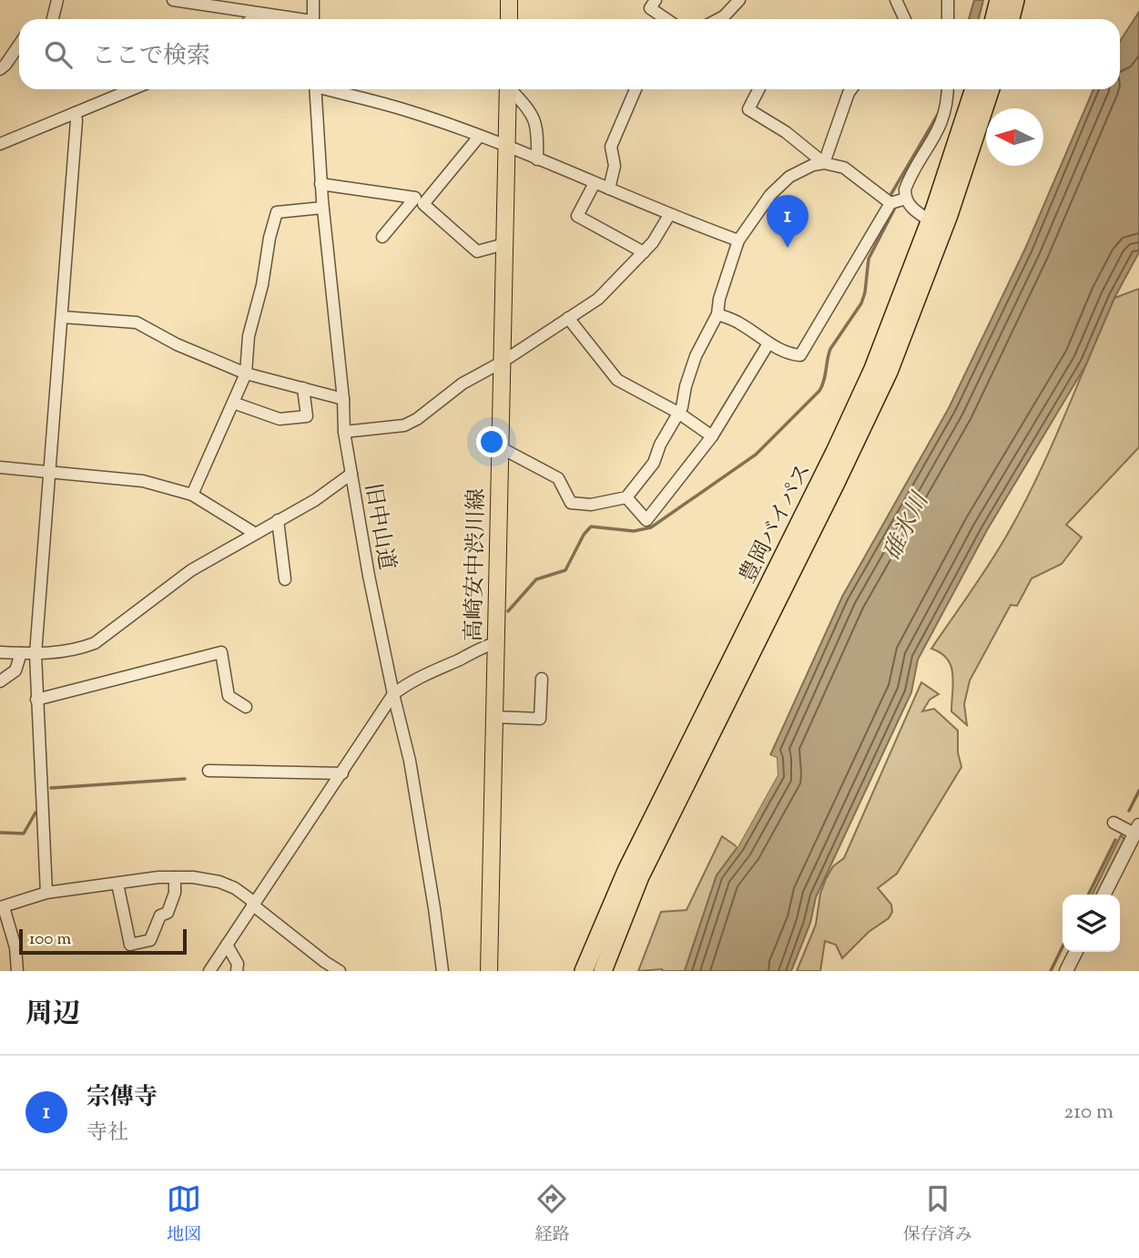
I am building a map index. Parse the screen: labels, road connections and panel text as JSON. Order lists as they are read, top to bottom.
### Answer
{
  "streets": {
    "highway": ["豊岡バイパス"],
    "main road": ["高崎安中渋川線"],
    "street": ["旧中山道"]
  },
  "water": ["碓氷川"],
  "scale_bar": "100 m",
  "north": "left",
  "page": {
    "search": "ここで検索",
    "pins": "1",
    "scale": "100 m",
    "heading": "周辺",
    "list": [
      {
        "mark": "1",
        "name": "宗傳寺",
        "note": "寺社",
        "value": "210 m"
      }
    ],
    "nav": ["地図", "経路", "保存済み"]
  }
}
